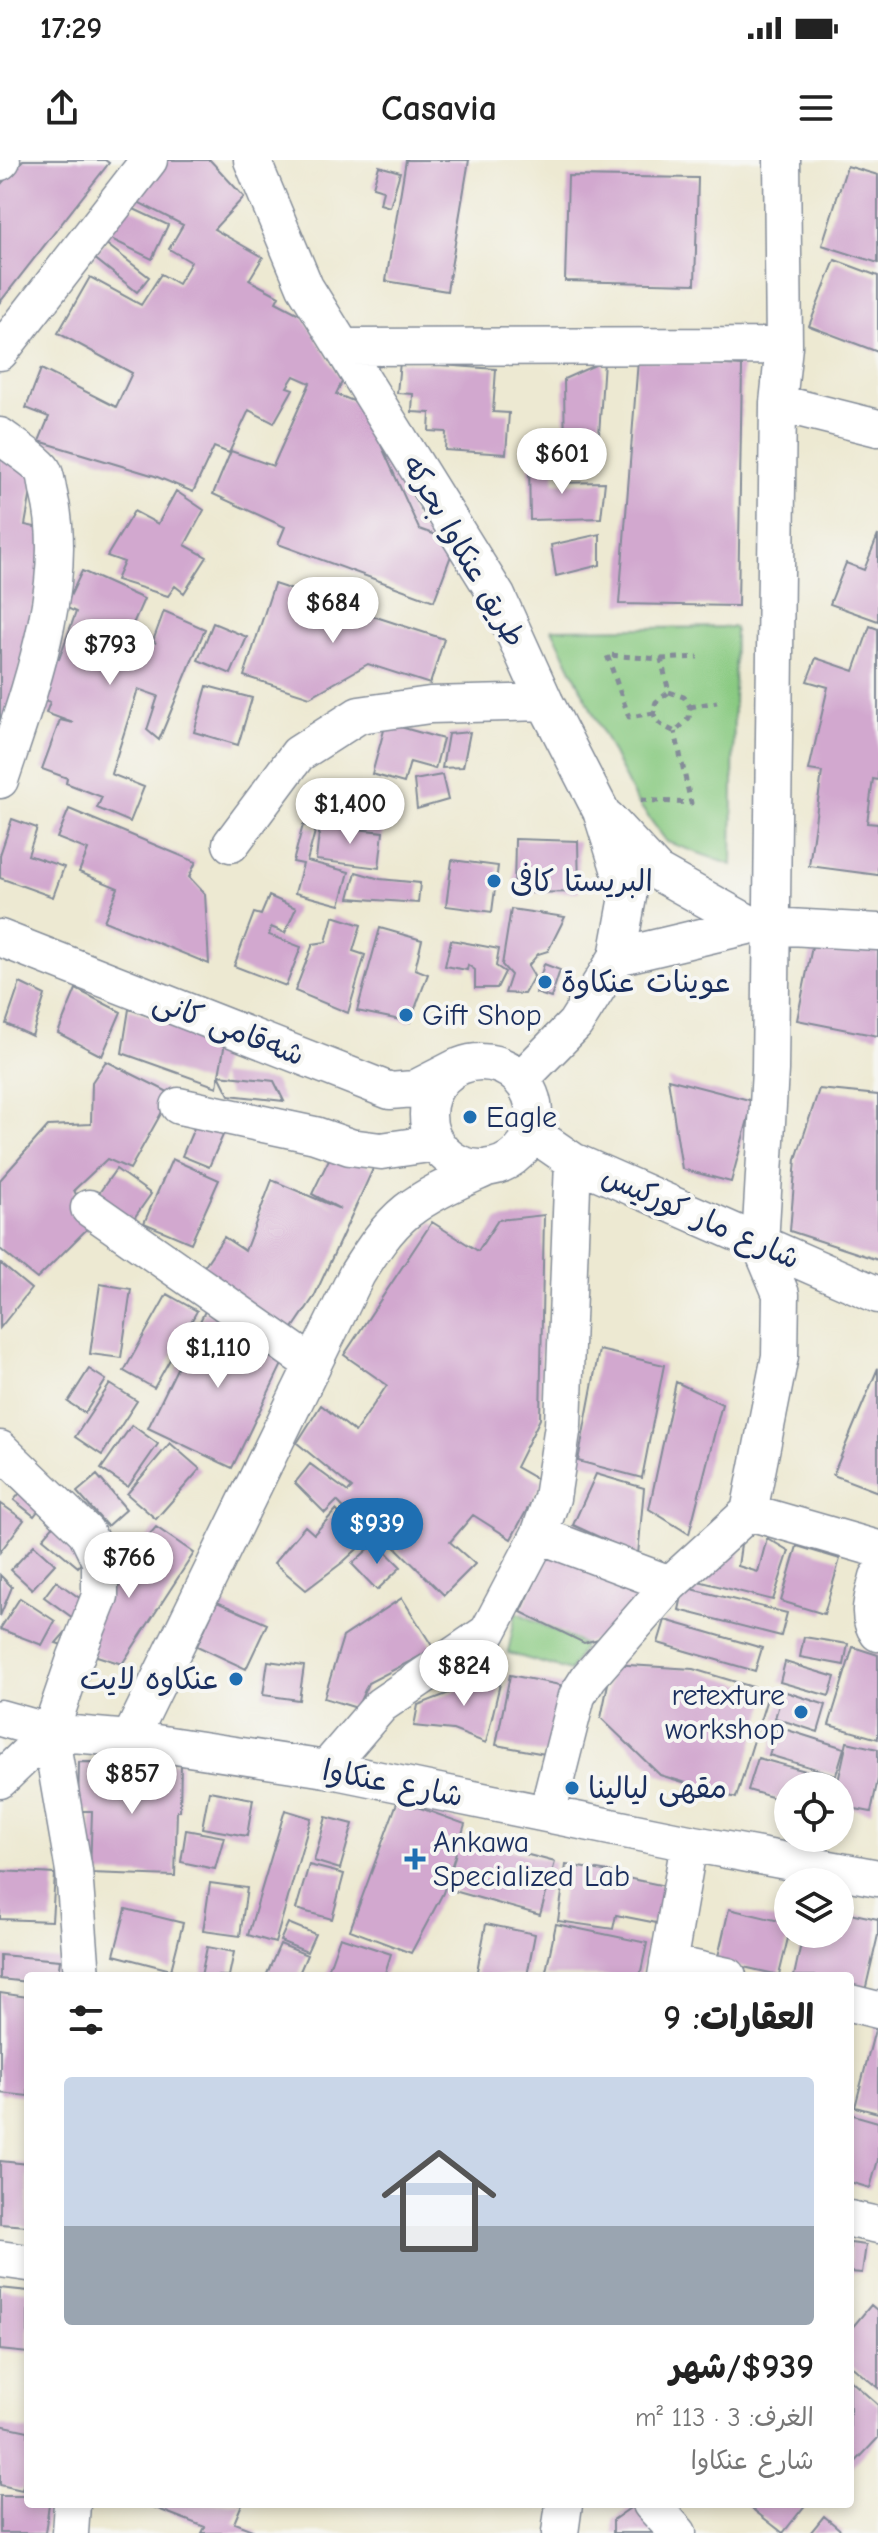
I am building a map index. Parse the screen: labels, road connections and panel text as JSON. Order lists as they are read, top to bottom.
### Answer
{
  "streets": {
    "street": [
      "طريق عنكاوا بحركه",
      "شەقامی کانی",
      "شارع مار كوركيس",
      "شارع عنكاوا"
    ]
  },
  "crossings": [
    ["شەقامی کانی", "شارع مار كوركيس"]
  ],
  "places": {
    "other": [
      "البریستا كافی",
      "عوينات عنكاوة",
      "Gift Shop",
      "Eagle",
      "عنكاوه لايت",
      "retexture workshop",
      "مقهى ليالينا"
    ],
    "health": ["Ankawa Specialized Lab"]
  },
  "page": {
    "status": "17:29",
    "header": "Casavia",
    "price": [
      "$601",
      "$684",
      "$793",
      "$1,400",
      "$1,110",
      "$939",
      "$766",
      "$824",
      "$857"
    ],
    "heading": "العقارات: 9",
    "list": [
      {
        "name": "$939/شهر",
        "note": "الغرف: 3 · 113 m² · شارع عنكاوا"
      }
    ]
  }
}
